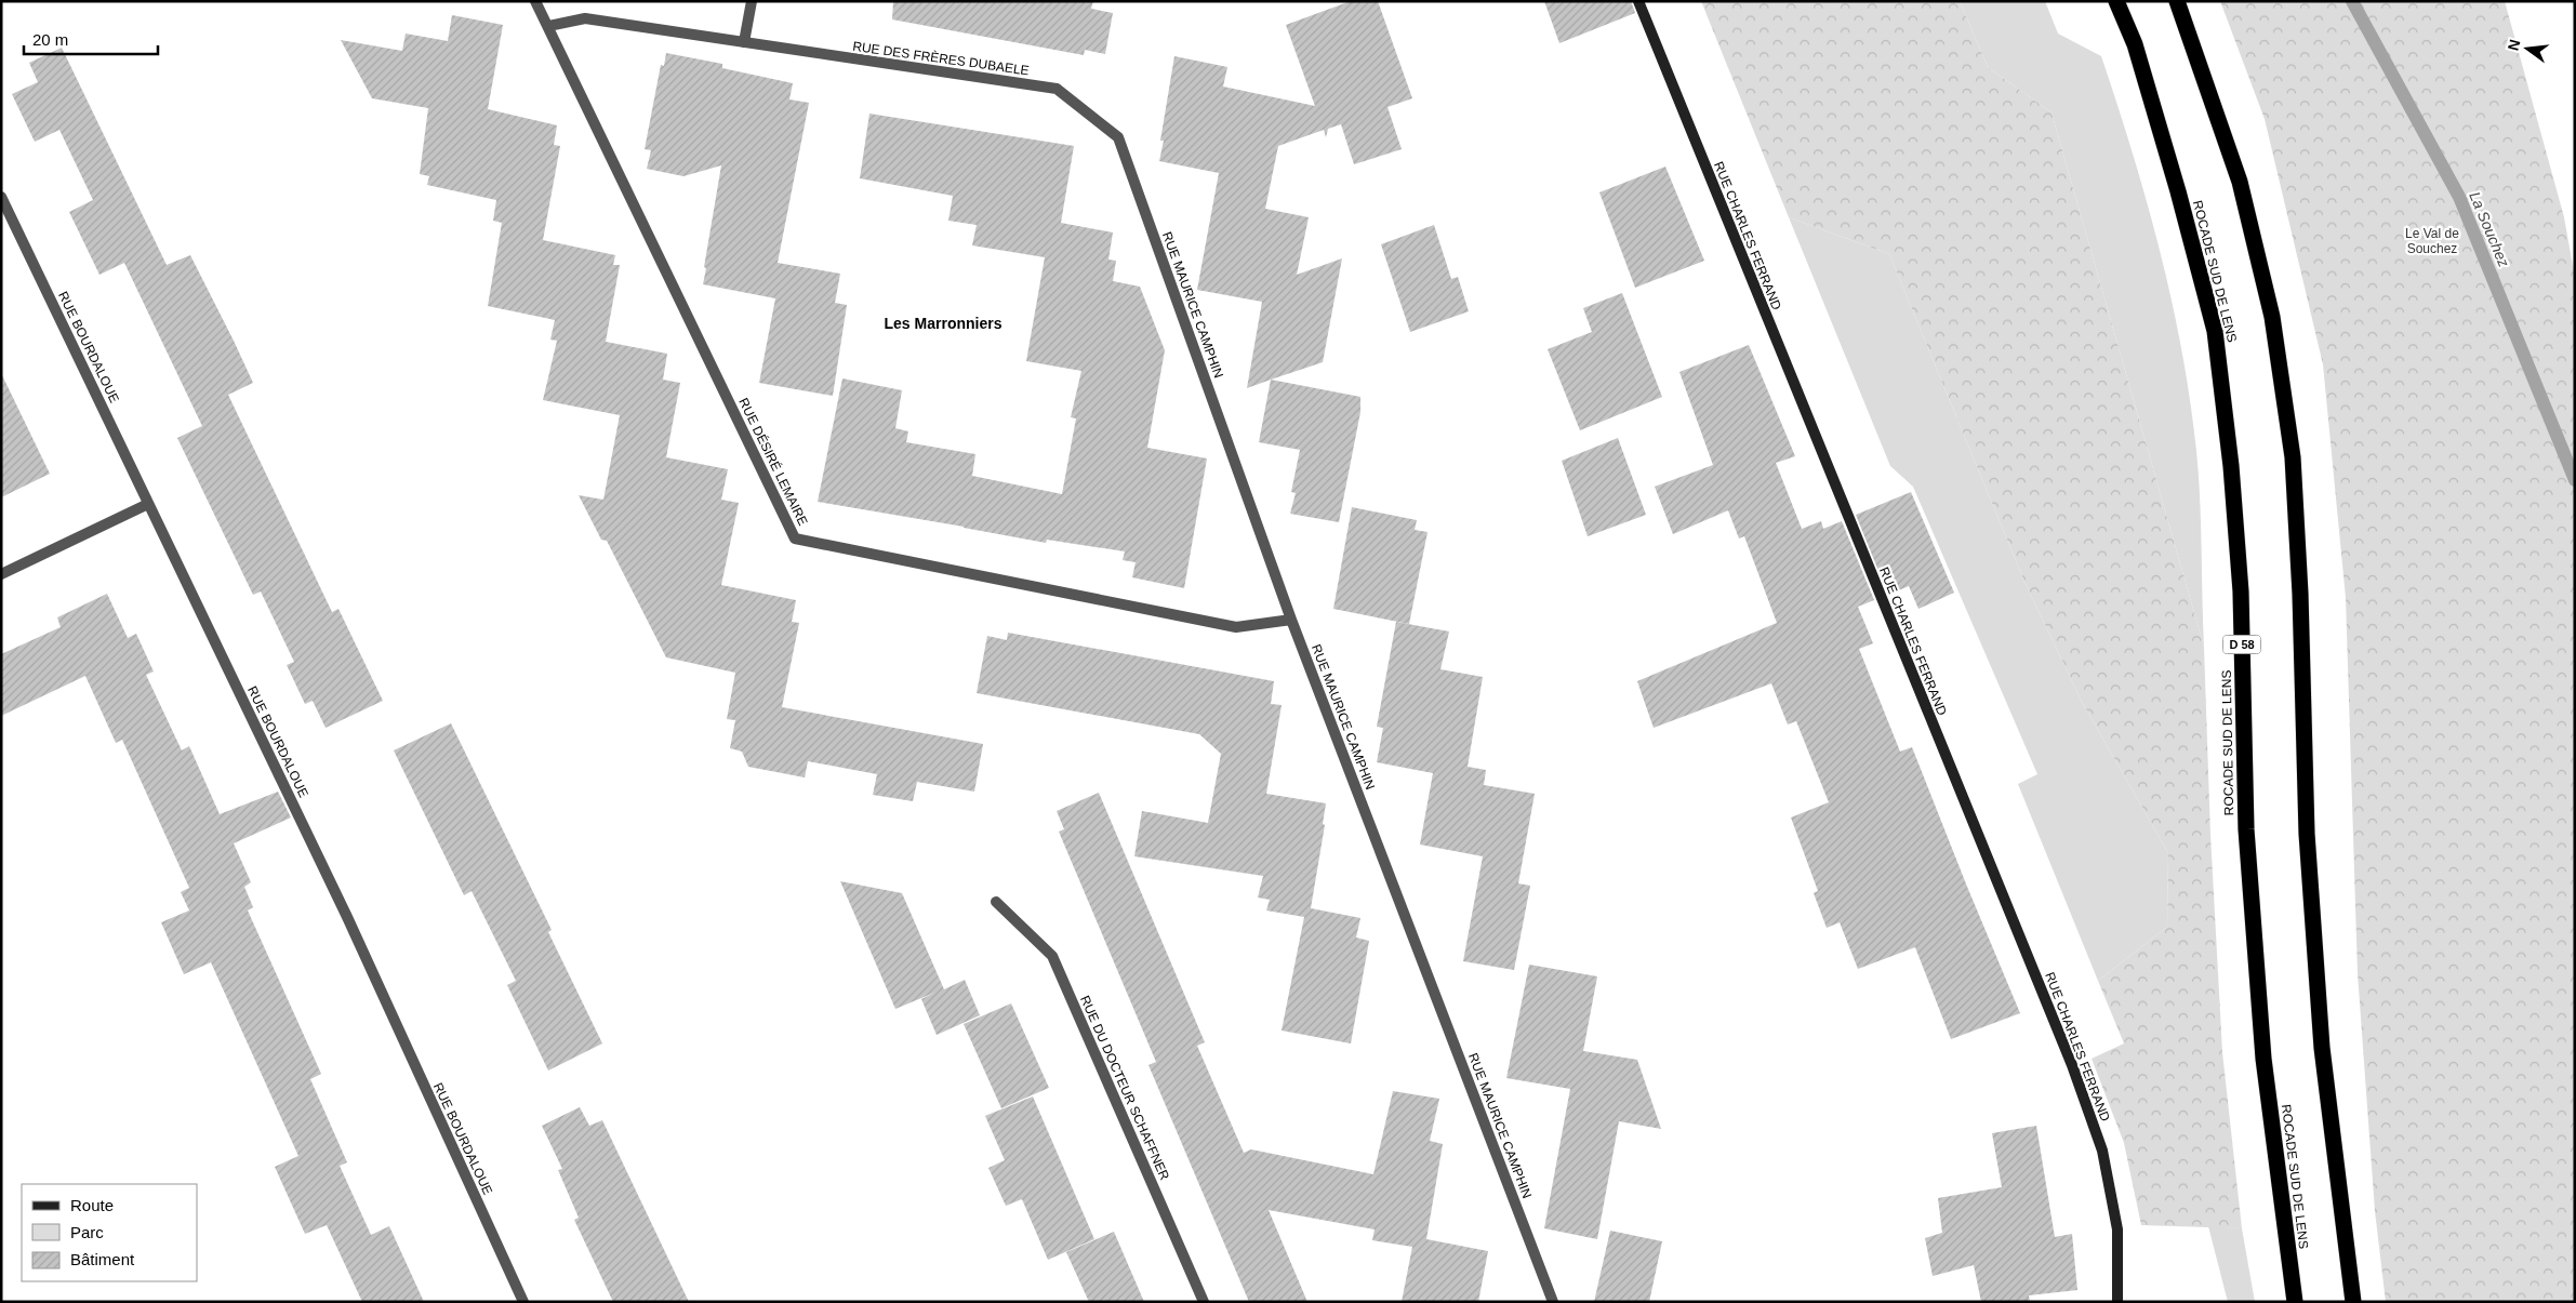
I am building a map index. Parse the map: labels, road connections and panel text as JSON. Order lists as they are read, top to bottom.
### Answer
{
  "streets": {
    "highway": ["ROCADE SUD DE LENS", "D 58"],
    "street": [
      "RUE DES FRÈRES DUBAELE",
      "RUE CHARLES FERRAND",
      "RUE MAURICE CAMPHIN",
      "RUE BOURDALOUE",
      "RUE DÉSIRÉ LEMAIRE",
      "RUE DU DOCTEUR SCHAFFNER"
    ]
  },
  "crossings": [
    ["RUE DES FRÈRES DUBAELE", "RUE MAURICE CAMPHIN"],
    ["RUE DES FRÈRES DUBAELE", "RUE DÉSIRÉ LEMAIRE"],
    ["RUE MAURICE CAMPHIN", "RUE DÉSIRÉ LEMAIRE"]
  ],
  "districts": ["Les Marronniers"],
  "water": ["La Souchez"],
  "parks": ["Le Val de Souchez"],
  "legend": ["Route", "Parc", "Bâtiment"],
  "scale_bar": "20 m",
  "north": "left"
}
